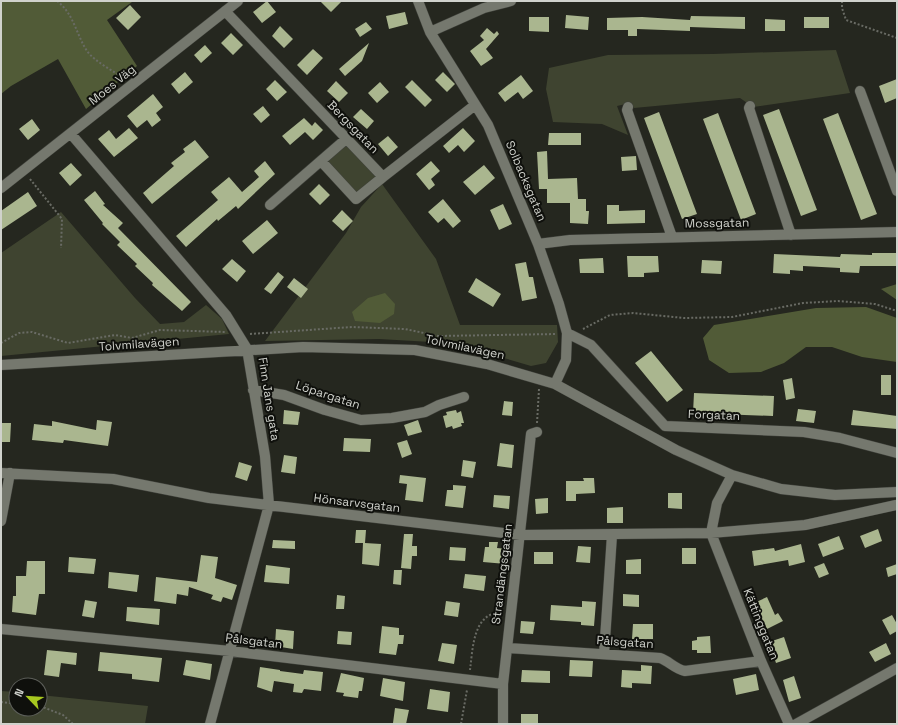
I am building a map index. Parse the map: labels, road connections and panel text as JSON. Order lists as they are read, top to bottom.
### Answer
{
  "streets": {
    "street": [
      "Moes Väg",
      "Bergsgatan",
      "Solbacksgatan",
      "Mossgatan",
      "Tolvmilavägen",
      "Löpargatan",
      "Finn Jans gata",
      "Forgatan",
      "Hönsarvsgatan",
      "Strandängsgatan",
      "Kättinggatan",
      "Pålsgatan"
    ]
  },
  "crossings": [
    ["Moes Väg", "Bergsgatan"],
    ["Moes Väg", "Finn Jans gata"],
    ["Solbacksgatan", "Mossgatan"],
    ["Solbacksgatan", "Tolvmilavägen"],
    ["Solbacksgatan", "Forgatan"],
    ["Tolvmilavägen", "Finn Jans gata"],
    ["Löpargatan", "Finn Jans gata"],
    ["Finn Jans gata", "Hönsarvsgatan"],
    ["Finn Jans gata", "Pålsgatan"],
    ["Hönsarvsgatan", "Strandängsgatan"],
    ["Hönsarvsgatan", "Kättinggatan"],
    ["Strandängsgatan", "Pålsgatan"],
    ["Kättinggatan", "Pålsgatan"]
  ],
  "north": "top left"
}
